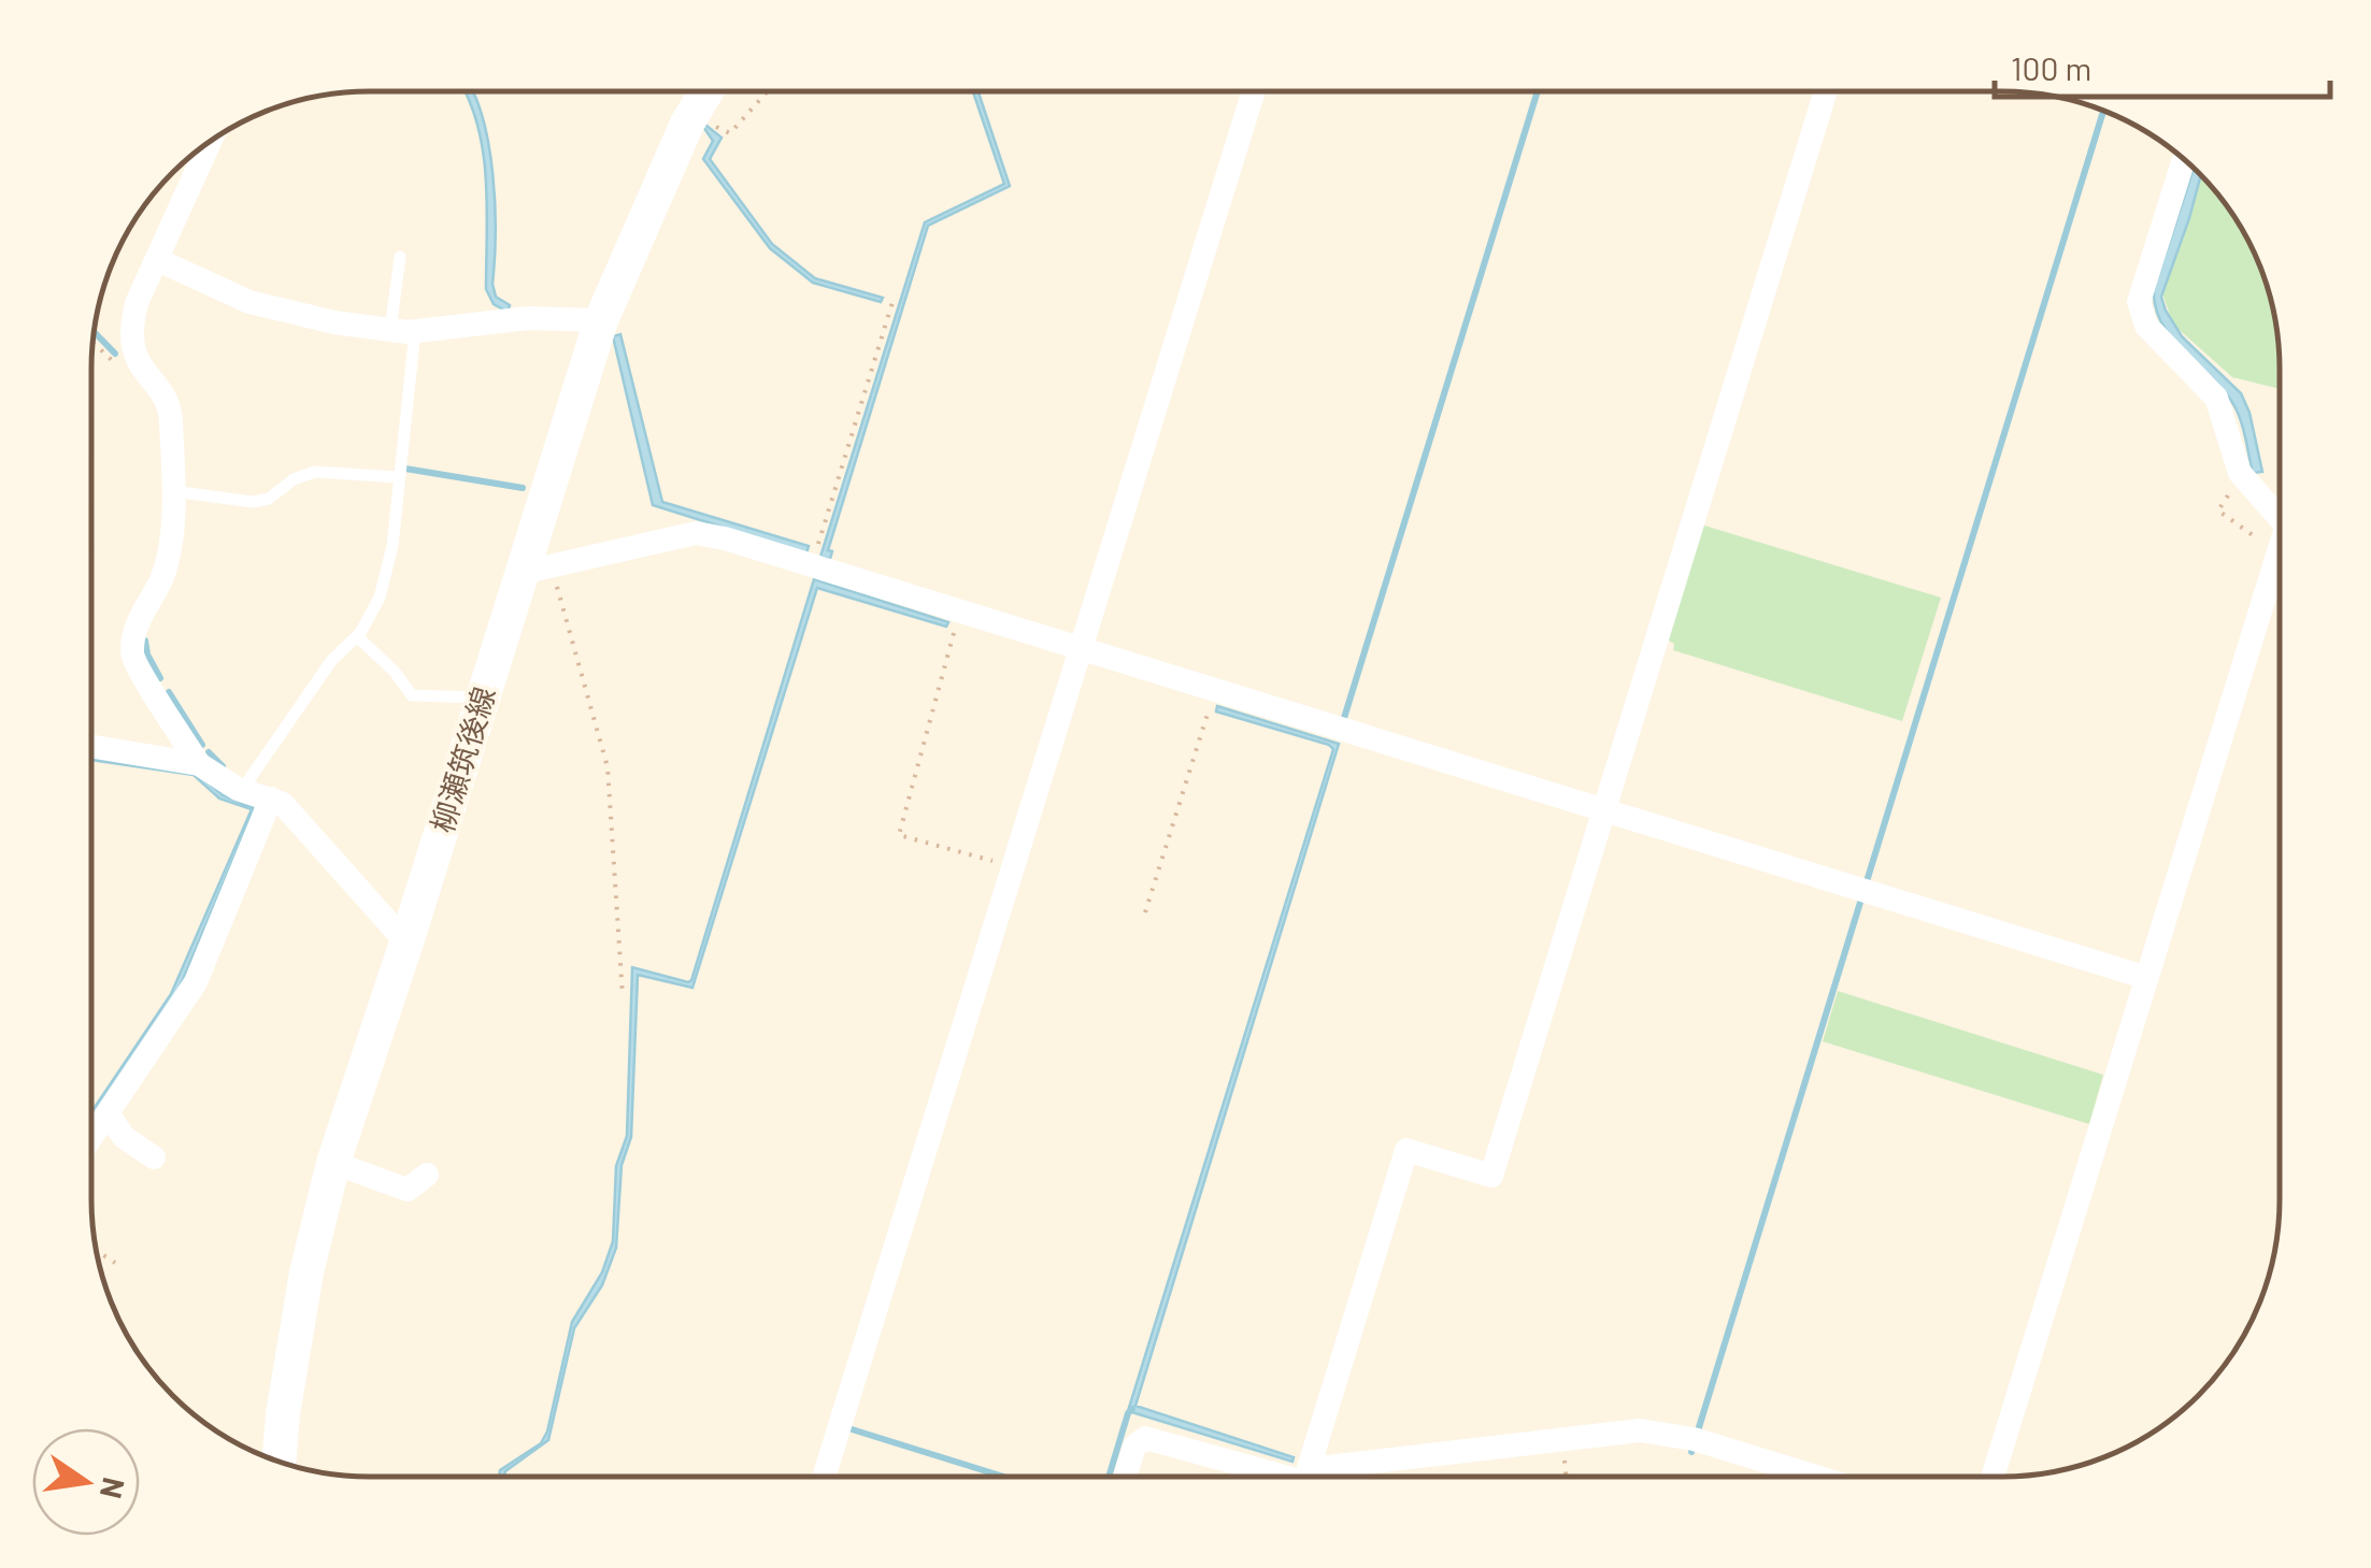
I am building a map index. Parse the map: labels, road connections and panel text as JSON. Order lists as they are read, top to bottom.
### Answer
{
  "streets": {
    "main road": ["柳瀬筑後線"]
  },
  "scale_bar": "100 m",
  "north": "right"
}
